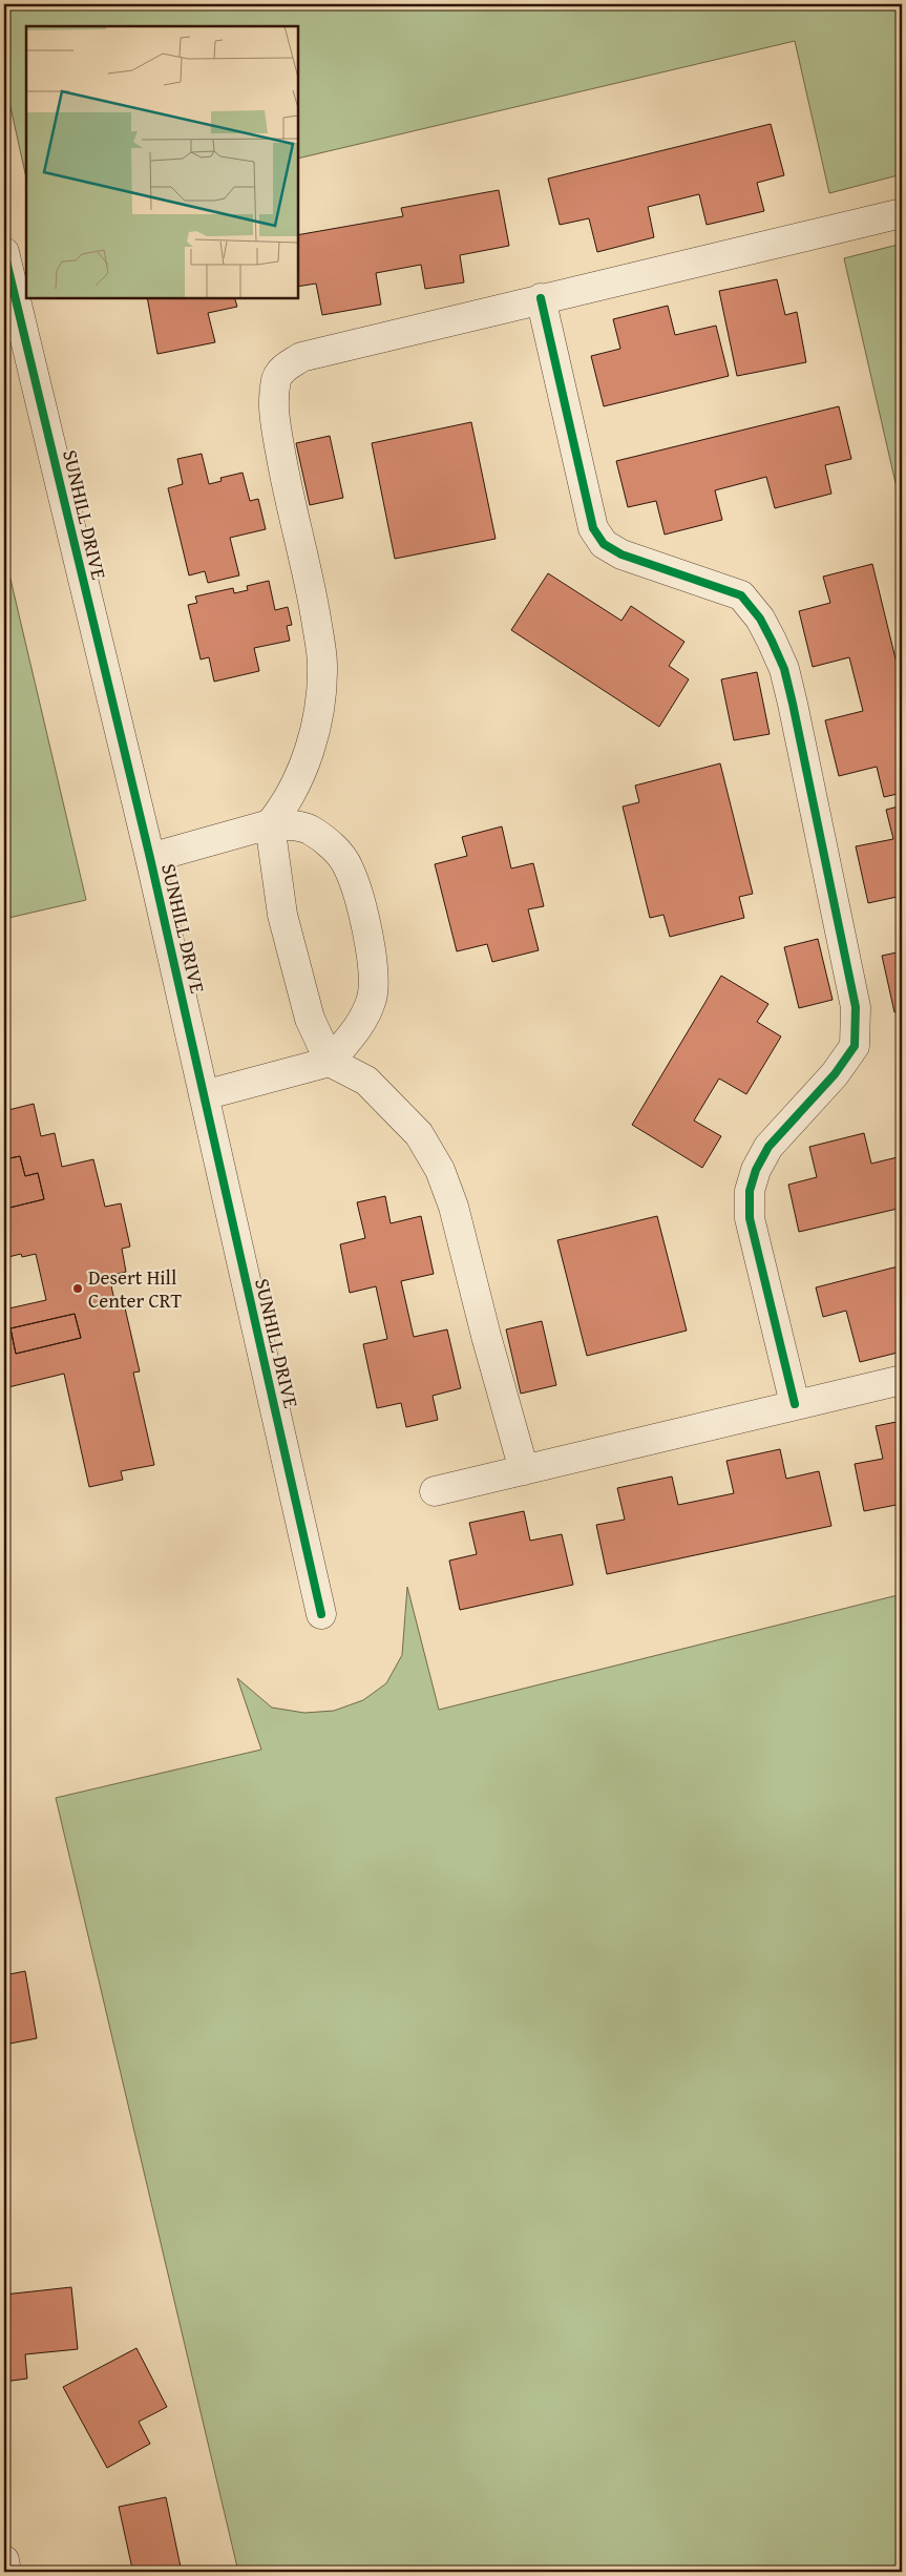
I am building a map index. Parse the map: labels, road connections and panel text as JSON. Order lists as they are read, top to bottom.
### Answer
{
  "streets": {
    "street": ["SUNHILL DRIVE"]
  },
  "places": ["Desert Hill Center CRT"]
}
